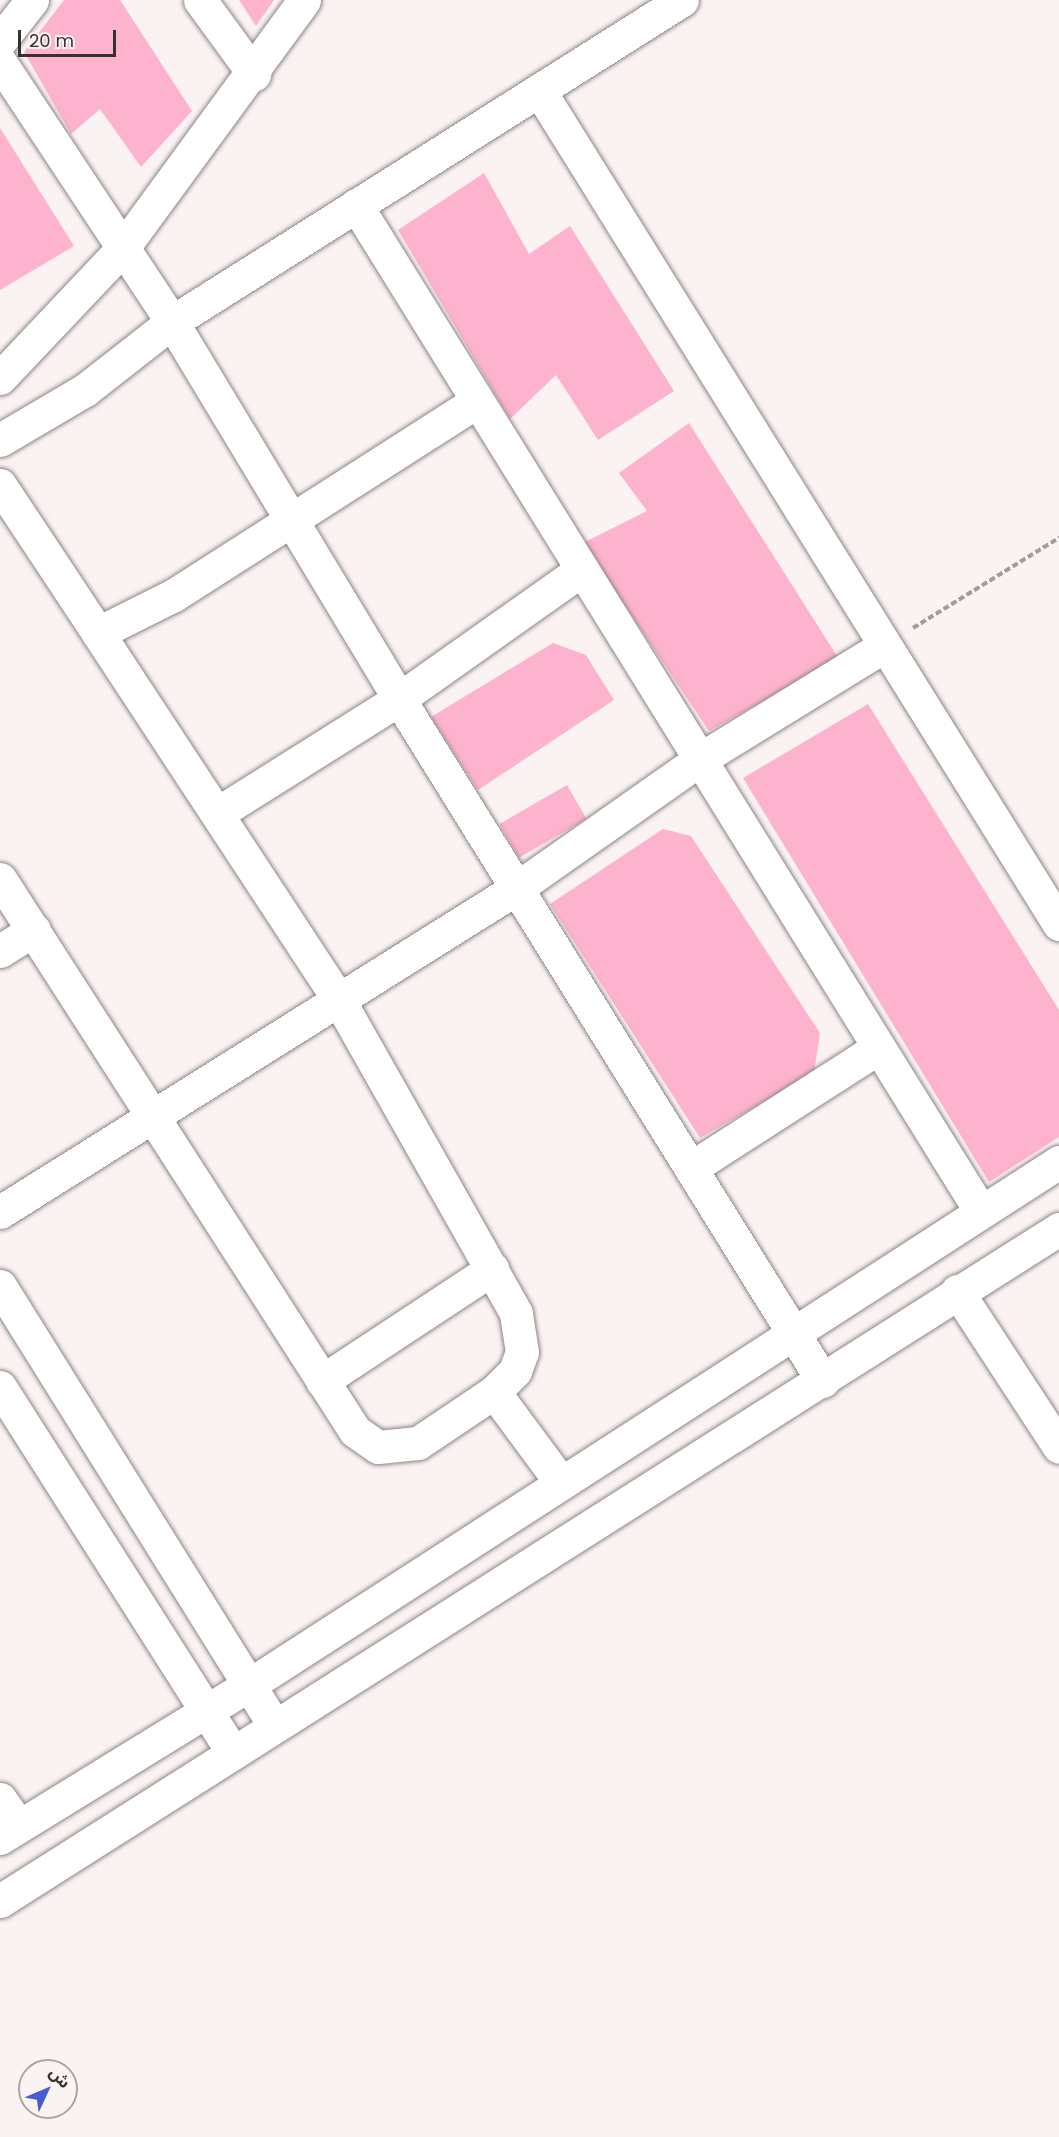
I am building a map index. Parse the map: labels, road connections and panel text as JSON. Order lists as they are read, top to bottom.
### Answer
{
  "scale_bar": "20 m",
  "north": "top right"
}
